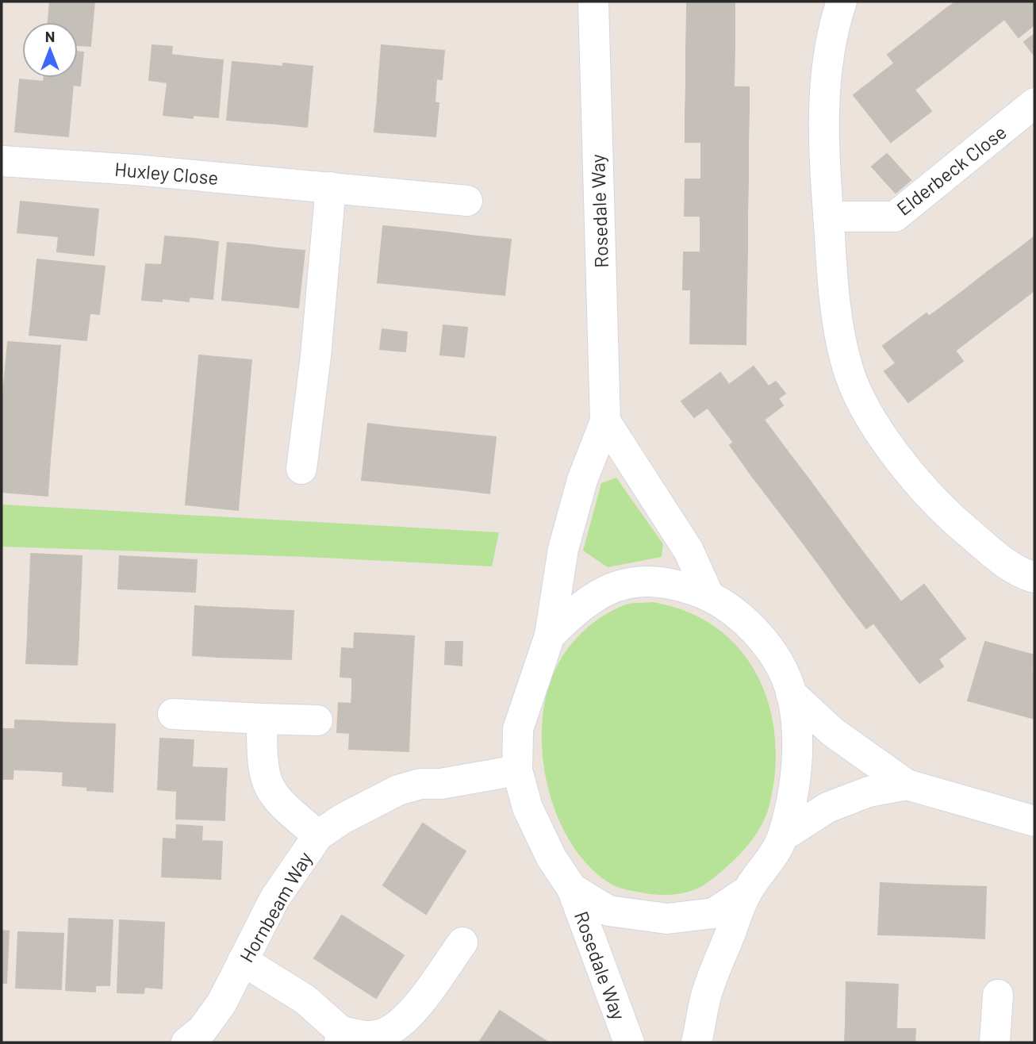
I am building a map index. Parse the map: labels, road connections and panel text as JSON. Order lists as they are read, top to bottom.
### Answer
{
  "streets": {
    "street": [
      "Elderbeck Close",
      "Huxley Close",
      "Rosedale Way",
      "Hornbeam Way"
    ]
  },
  "crossings": [
    ["Rosedale Way", "Hornbeam Way"]
  ],
  "north": "top"
}
